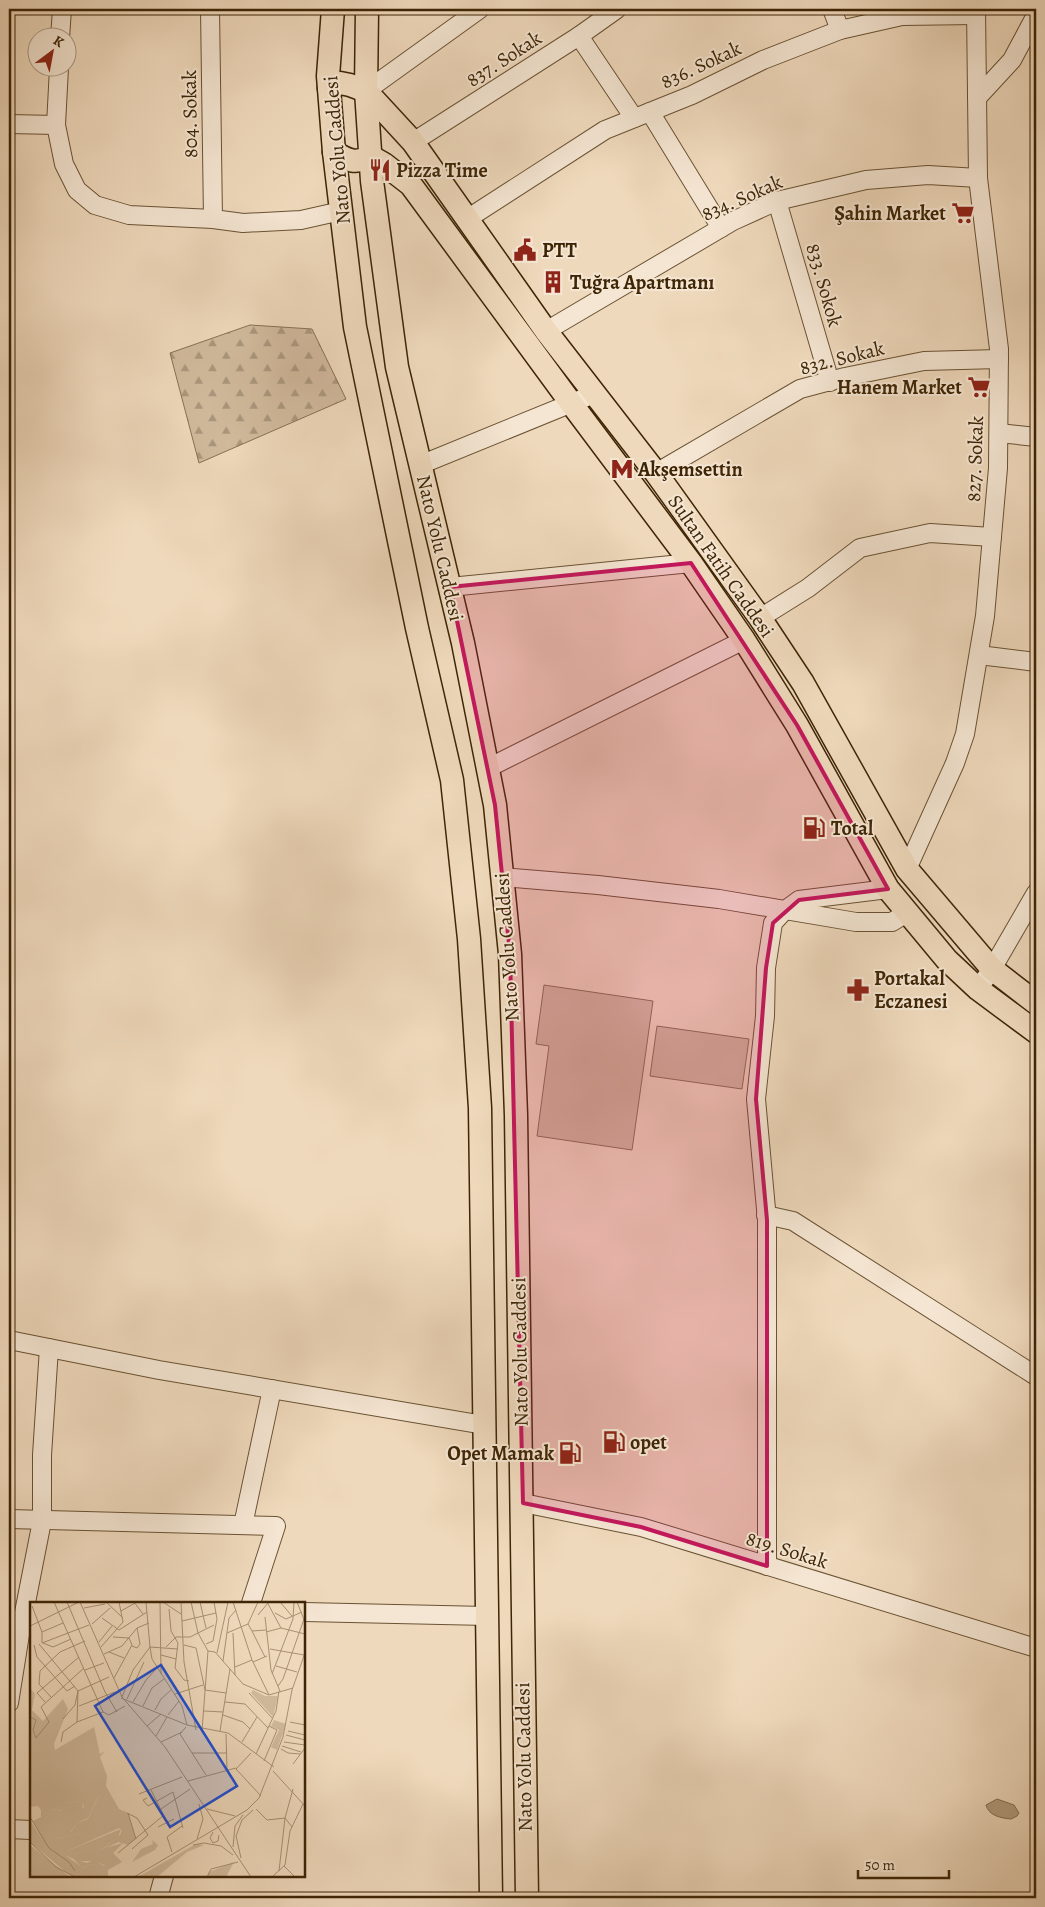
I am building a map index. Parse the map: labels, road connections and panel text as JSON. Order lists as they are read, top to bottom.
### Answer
{
  "streets": {
    "main road": ["Nato Yolu Caddesi", "Sultan Fatih Caddesi"],
    "street": [
      "837. Sokak",
      "836. Sokak",
      "804. Sokak",
      "834. Sokak",
      "833. Sokok",
      "832. Sokak",
      "827. Sokak",
      "819. Sokak"
    ]
  },
  "crossings": [
    ["837. Sokak", "Sultan Fatih Caddesi"],
    ["836. Sokak", "827. Sokak"],
    ["836. Sokak", "Sultan Fatih Caddesi"],
    ["Nato Yolu Caddesi", "Sultan Fatih Caddesi"],
    ["Nato Yolu Caddesi", "819. Sokak"],
    ["834. Sokak", "833. Sokok"],
    ["834. Sokak", "827. Sokak"],
    ["834. Sokak", "Sultan Fatih Caddesi"],
    ["833. Sokok", "832. Sokak"],
    ["832. Sokak", "827. Sokak"],
    ["832. Sokak", "Sultan Fatih Caddesi"],
    ["827. Sokak", "Sultan Fatih Caddesi"]
  ],
  "places": {
    "restaurant": ["Pizza Time"],
    "supermarket": ["Şahin Market", "Hanem Market"],
    "public building": ["PTT"],
    "building": ["Tuğra Apartmanı"],
    "metro station": ["Akşemsettin"],
    "fuel station": ["Total", "opet", "Opet Mamak"],
    "pharmacy": ["Portakal Eczanesi"]
  },
  "scale_bar": "50 m",
  "north": "top right"
}
